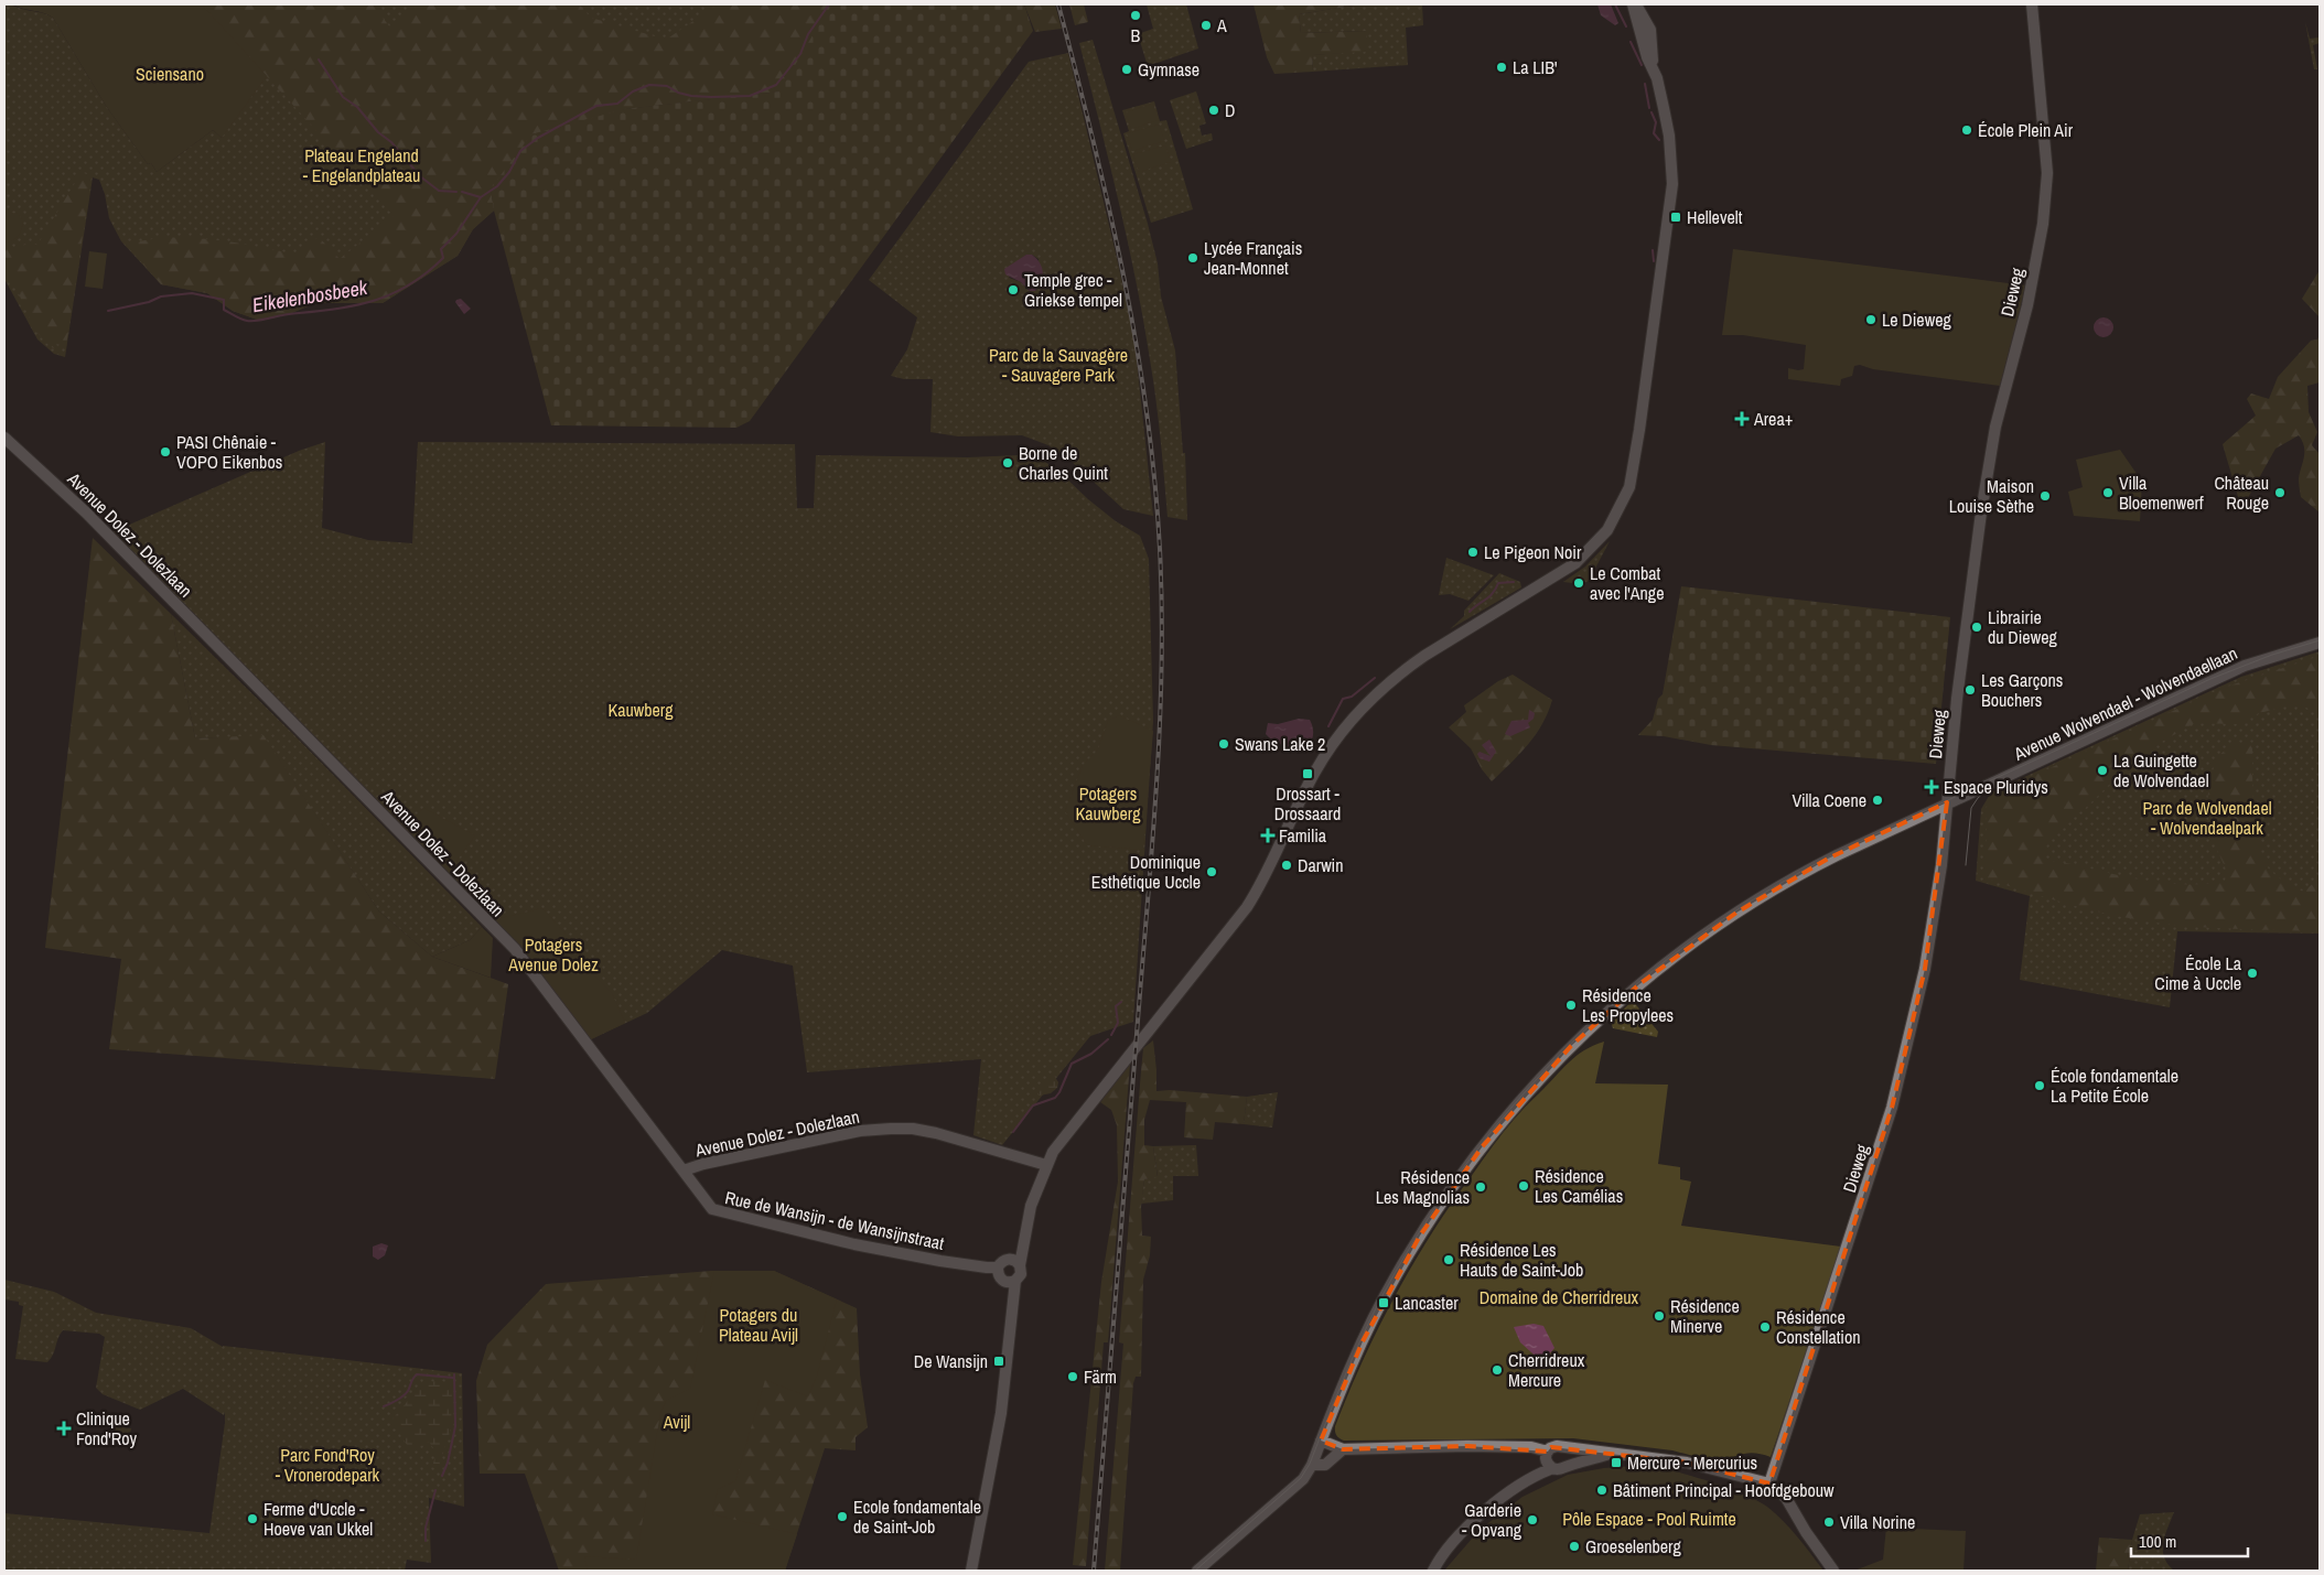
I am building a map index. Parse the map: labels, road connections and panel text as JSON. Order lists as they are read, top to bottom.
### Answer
{
  "streets": {
    "street": [
      "Dieweg",
      "Avenue Dolez - Dolezlaan",
      "Avenue Wolvendael - Wolvendaellaan",
      "Rue de Wansijn - de Wansijnstraat"
    ]
  },
  "crossings": [
    ["Dieweg", "Avenue Wolvendael - Wolvendaellaan"],
    ["Avenue Dolez - Dolezlaan", "Rue de Wansijn - de Wansijnstraat"]
  ],
  "water": ["Eikelenbosbeek"],
  "parks": [
    "Sciensano",
    "Plateau Engeland - Engelandplateau",
    "Parc de la Sauvagère - Sauvagere Park",
    "Kauwberg",
    "Potagers Kauwberg",
    "Parc de Wolvendael - Wolvendaelpark",
    "Potagers Avenue Dolez",
    "Domaine de Cherridreux",
    "Potagers du Plateau Avijl",
    "Avijl",
    "Parc Fond'Roy - Vronerodepark",
    "Pôle Espace - Pool Ruimte"
  ],
  "places": {
    "other": [
      "B",
      "A",
      "La LIB'",
      "Gymnase",
      "D",
      "École Plein Air",
      "Lycée Français Jean-Monnet",
      "Temple grec - Griekse tempel",
      "Le Dieweg",
      "PASI Chênaie - VOPO Eikenbos",
      "Borne de Charles Quint",
      "Villa Bloemenwerf",
      "Château Rouge",
      "Maison Louise Sèthe",
      "Le Pigeon Noir",
      "Le Combat avec l'Ange",
      "Librairie du Dieweg",
      "Les Garçons Bouchers",
      "Swans Lake 2",
      "La Guingette de Wolvendael",
      "Villa Coene",
      "Darwin",
      "Dominique Esthétique Uccle",
      "École La Cime à Uccle",
      "Résidence Les Propylees",
      "École fondamentale La Petite École",
      "Résidence Les Camélias",
      "Résidence Les Magnolias",
      "Résidence Les Hauts de Saint-Job",
      "Résidence Minerve",
      "Résidence Constellation",
      "Cherridreux Mercure",
      "Färm",
      "Bâtiment Principal - Hoofdgebouw",
      "Ecole fondamentale de Saint-Job",
      "Ferme d'Uccle - Hoeve van Ukkel",
      "Garderie - Opvang",
      "Villa Norine",
      "Groeselenberg"
    ],
    "transit": [
      "Hellevelt",
      "Drossart - Drossaard",
      "Lancaster",
      "De Wansijn",
      "Mercure - Mercurius"
    ],
    "health": [
      "Area+",
      "Espace Pluridys",
      "Familia",
      "Clinique Fond'Roy"
    ]
  },
  "scale_bar": "100 m"
}
